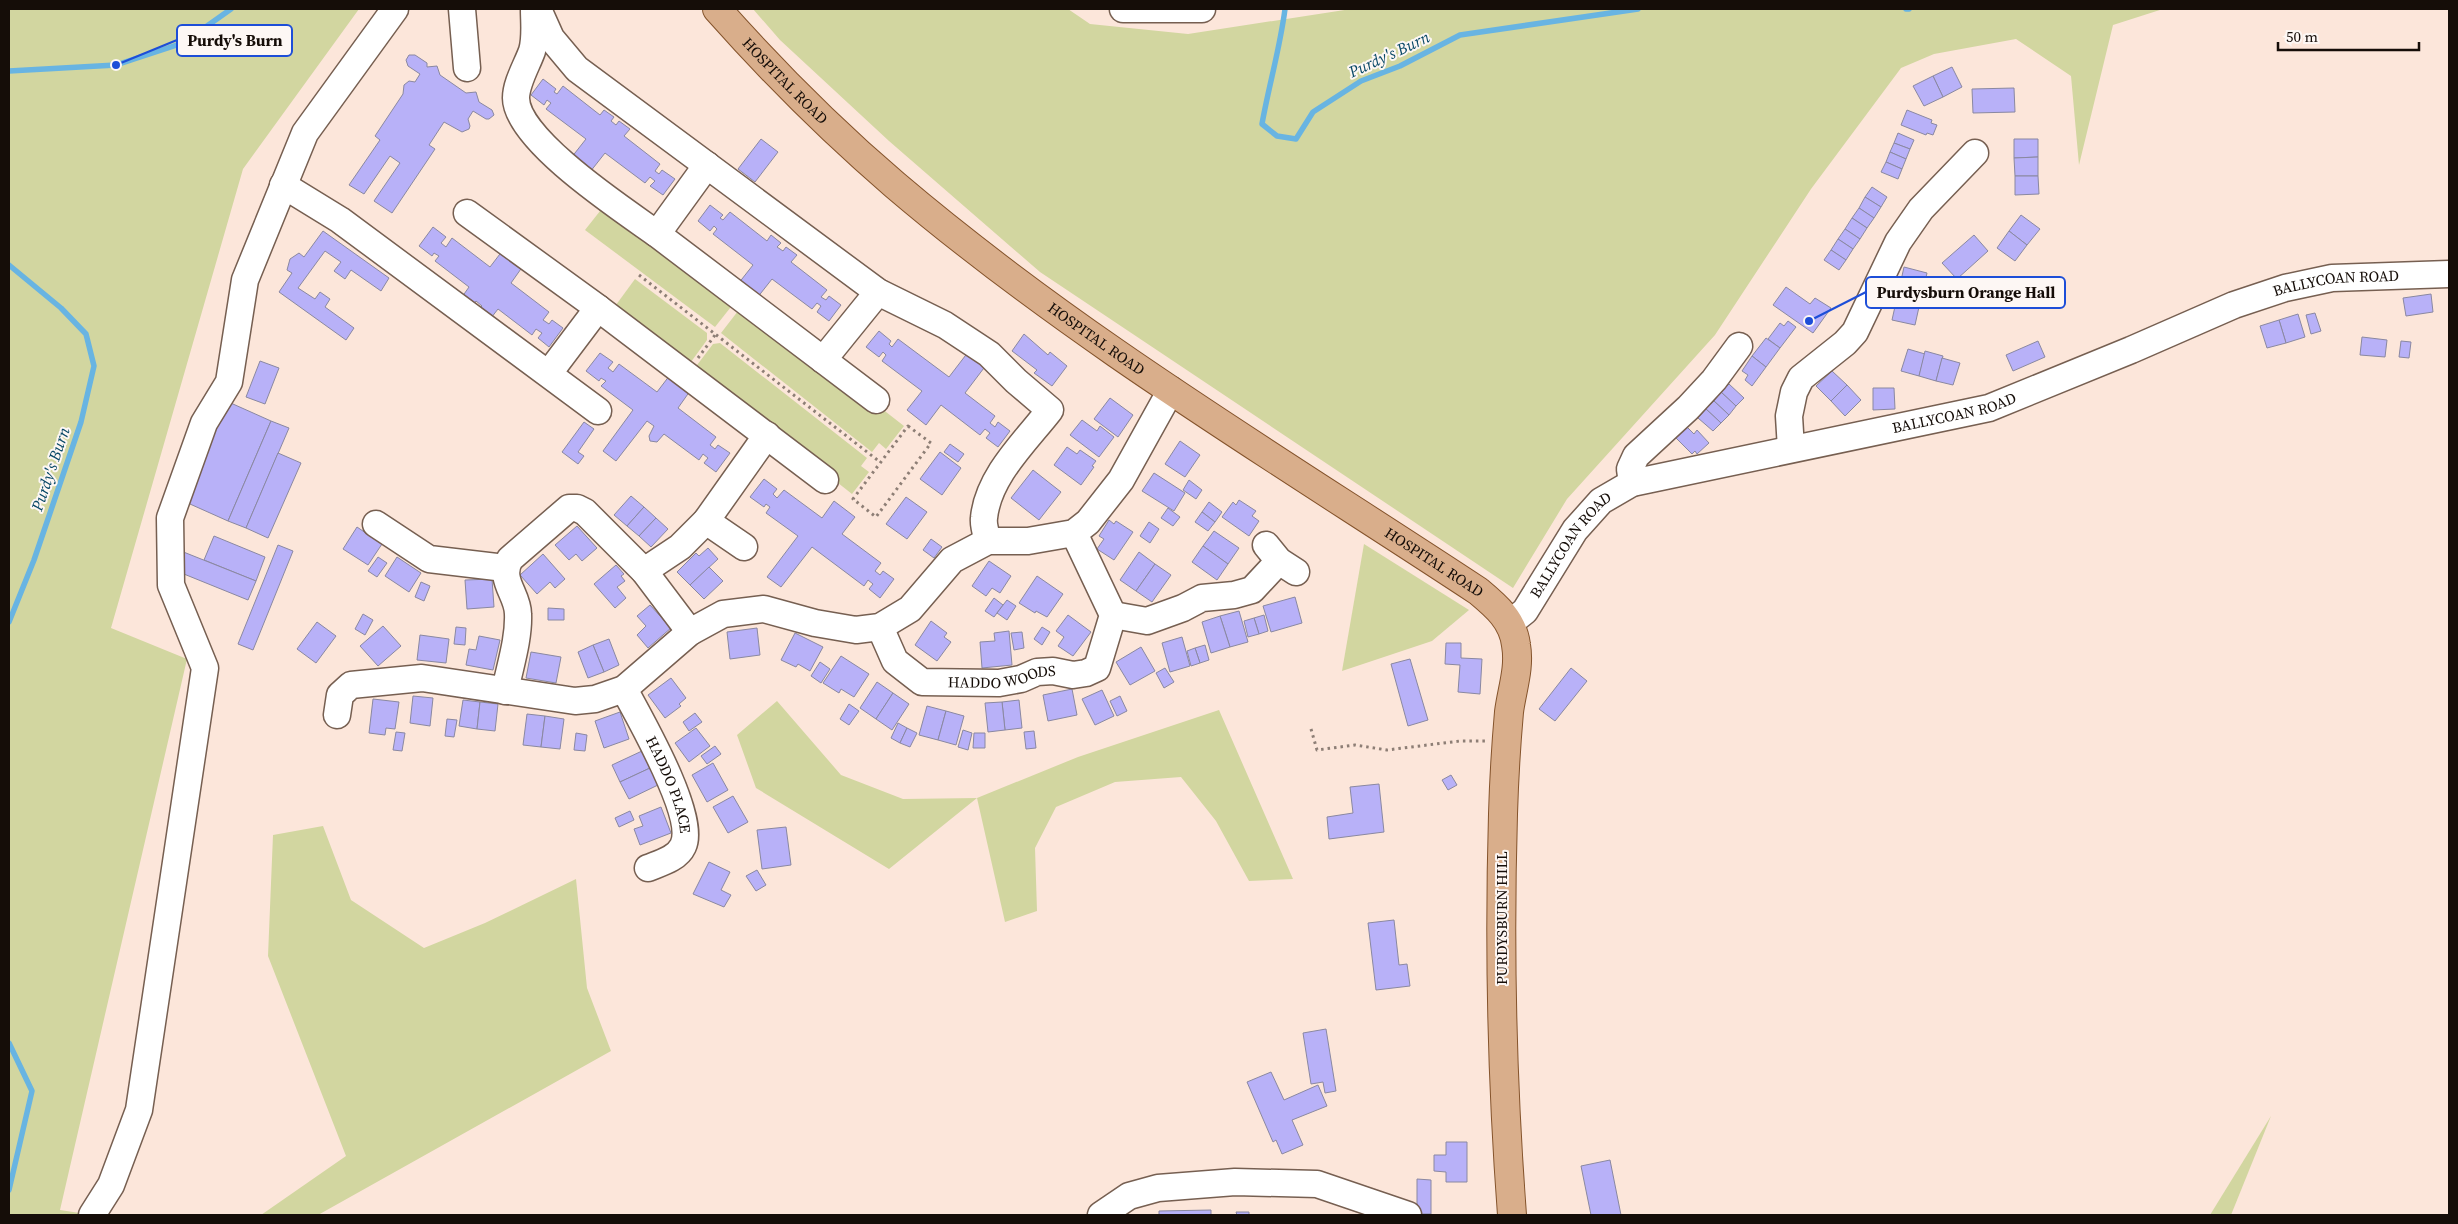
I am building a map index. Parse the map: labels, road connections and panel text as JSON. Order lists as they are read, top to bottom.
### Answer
{
  "streets": {
    "main road": ["HOSPITAL ROAD", "PURDYSBURN HILL"],
    "street": ["BALLYCOAN ROAD", "HADDO WOODS", "HADDO PLACE"]
  },
  "crossings": [
    ["HOSPITAL ROAD", "BALLYCOAN ROAD"],
    ["HOSPITAL ROAD", "PURDYSBURN HILL"],
    ["BALLYCOAN ROAD", "PURDYSBURN HILL"]
  ],
  "water": ["Purdy's Burn"],
  "places": ["Purdy's Burn", "Purdysburn Orange Hall"],
  "scale_bar": "50 m"
}
